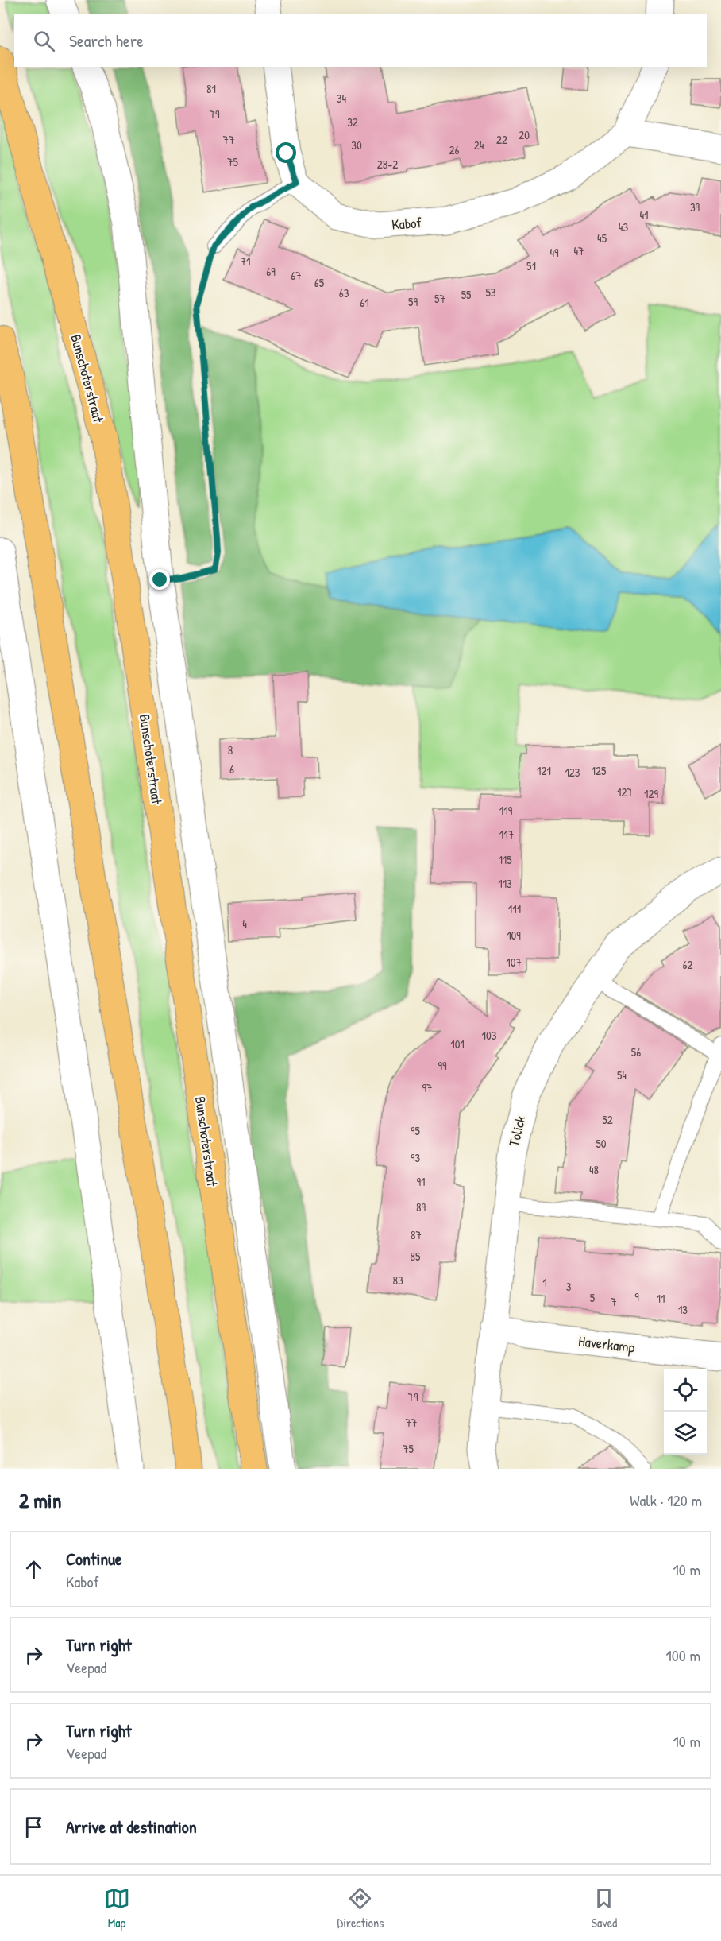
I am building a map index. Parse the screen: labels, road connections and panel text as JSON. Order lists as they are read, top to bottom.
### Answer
{
  "streets": {
    "main road": ["Bunschoterstraat"],
    "street": ["Kabof", "Tolick", "Haverkamp"]
  },
  "crossings": [
    ["Tolick", "Haverkamp"]
  ],
  "house_numbers": [
    "81",
    "34",
    "79",
    "32",
    "20",
    "77",
    "22",
    "30",
    "24",
    "26",
    "75",
    "28-2",
    "39",
    "41",
    "43",
    "45",
    "47",
    "49",
    "71",
    "51",
    "69",
    "67",
    "65",
    "53",
    "63",
    "55",
    "57",
    "59",
    "61",
    "8",
    "6",
    "121",
    "125",
    "123",
    "127",
    "129",
    "119",
    "117",
    "115",
    "113",
    "111",
    "4",
    "109",
    "107",
    "62",
    "103",
    "101",
    "56",
    "99",
    "54",
    "97",
    "52",
    "95",
    "50",
    "93",
    "48",
    "91",
    "89",
    "87",
    "85",
    "83",
    "1",
    "3",
    "9",
    "5",
    "11",
    "7",
    "13",
    "79",
    "77",
    "75"
  ],
  "page": {
    "search": "Search here",
    "heading": ["2 min", "Walk · 120 m"],
    "list": [
      ["Continue", "Kabof", "10 m"],
      ["Turn right", "Veepad", "100 m"],
      ["Turn right", "Veepad", "10 m"],
      "Arrive at destination"
    ],
    "nav": ["Map", "Directions", "Saved"]
  }
}
